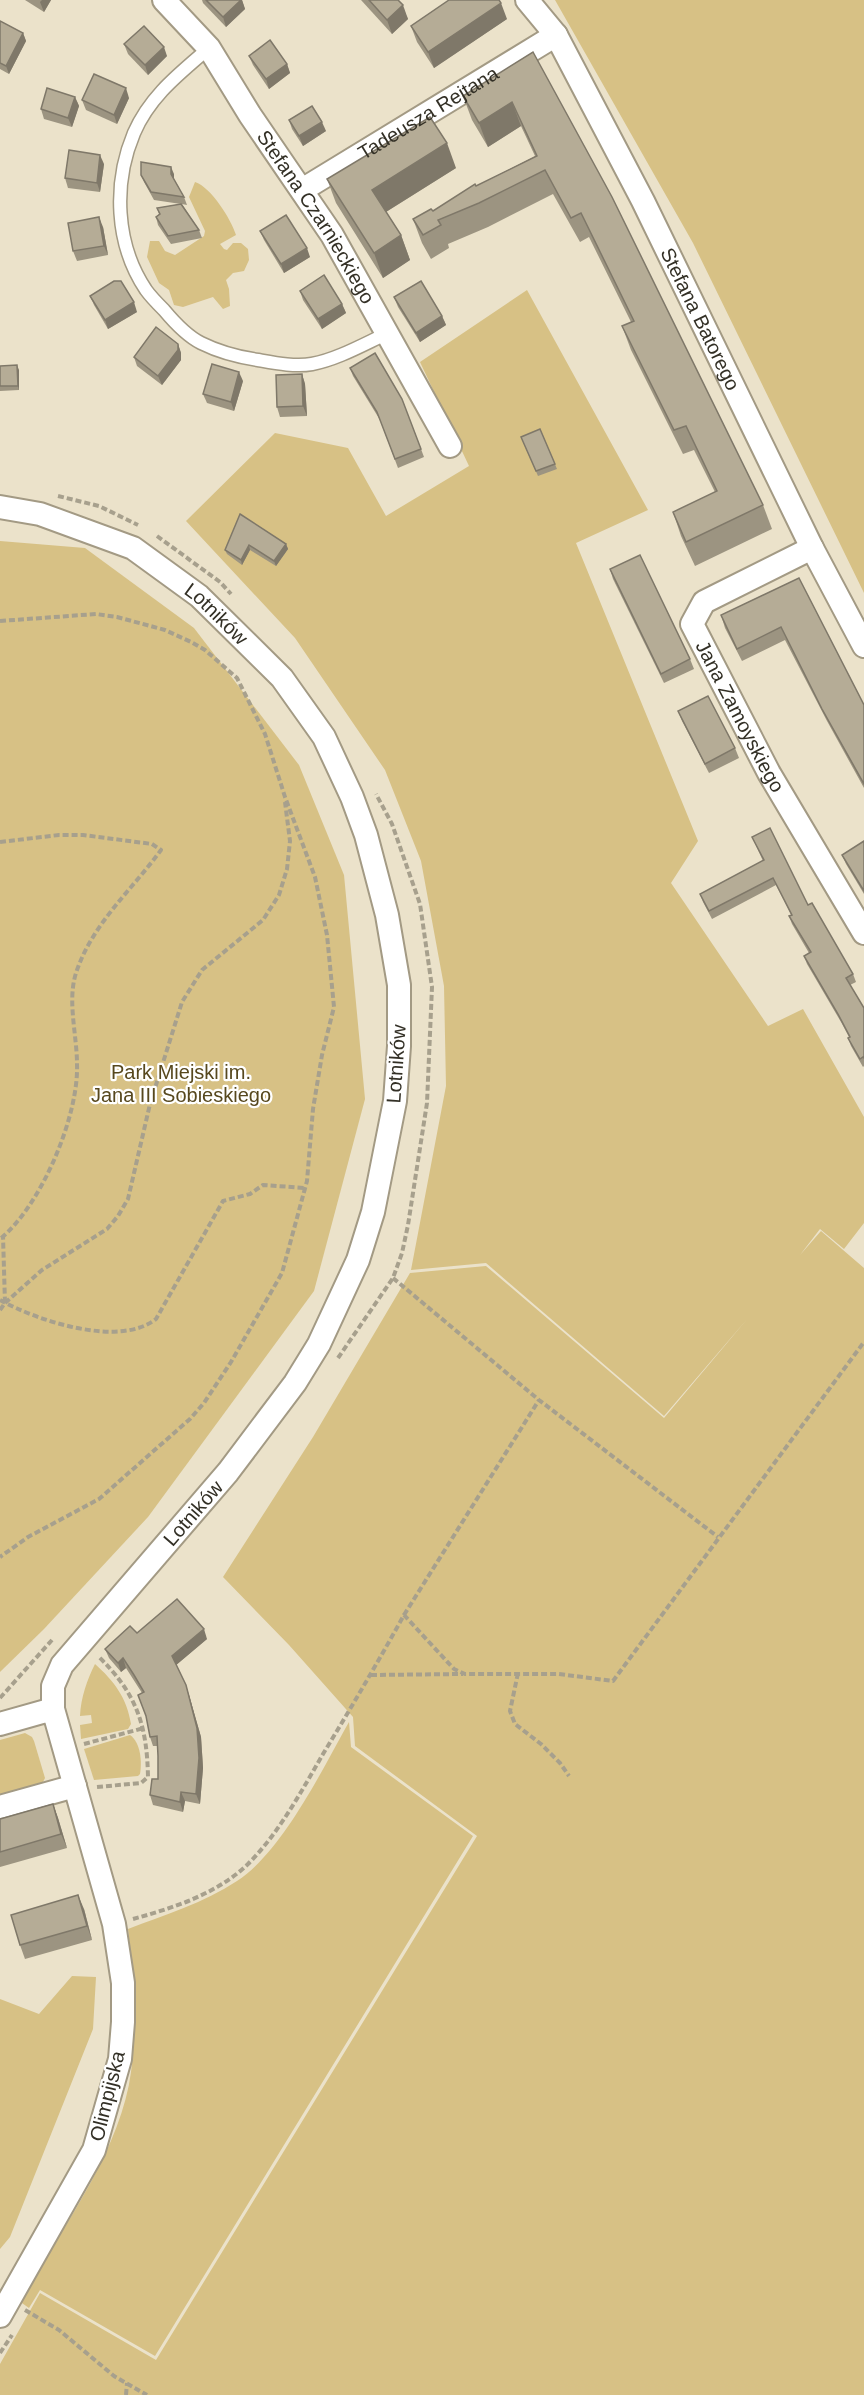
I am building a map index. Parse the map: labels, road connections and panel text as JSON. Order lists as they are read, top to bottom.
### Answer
{
  "streets": {
    "street": [
      "Tadeusza Rejtana",
      "Stefana Czarnieckiego",
      "Stefana Batorego",
      "Lotników",
      "Jana Zamoyskiego",
      "Olimpijska"
    ]
  },
  "crossings": [
    ["Tadeusza Rejtana", "Stefana Czarnieckiego"],
    ["Tadeusza Rejtana", "Stefana Batorego"],
    ["Stefana Batorego", "Jana Zamoyskiego"],
    ["Lotników", "Olimpijska"]
  ],
  "parks": ["Park Miejski im. Jana III Sobieskiego"]
}
